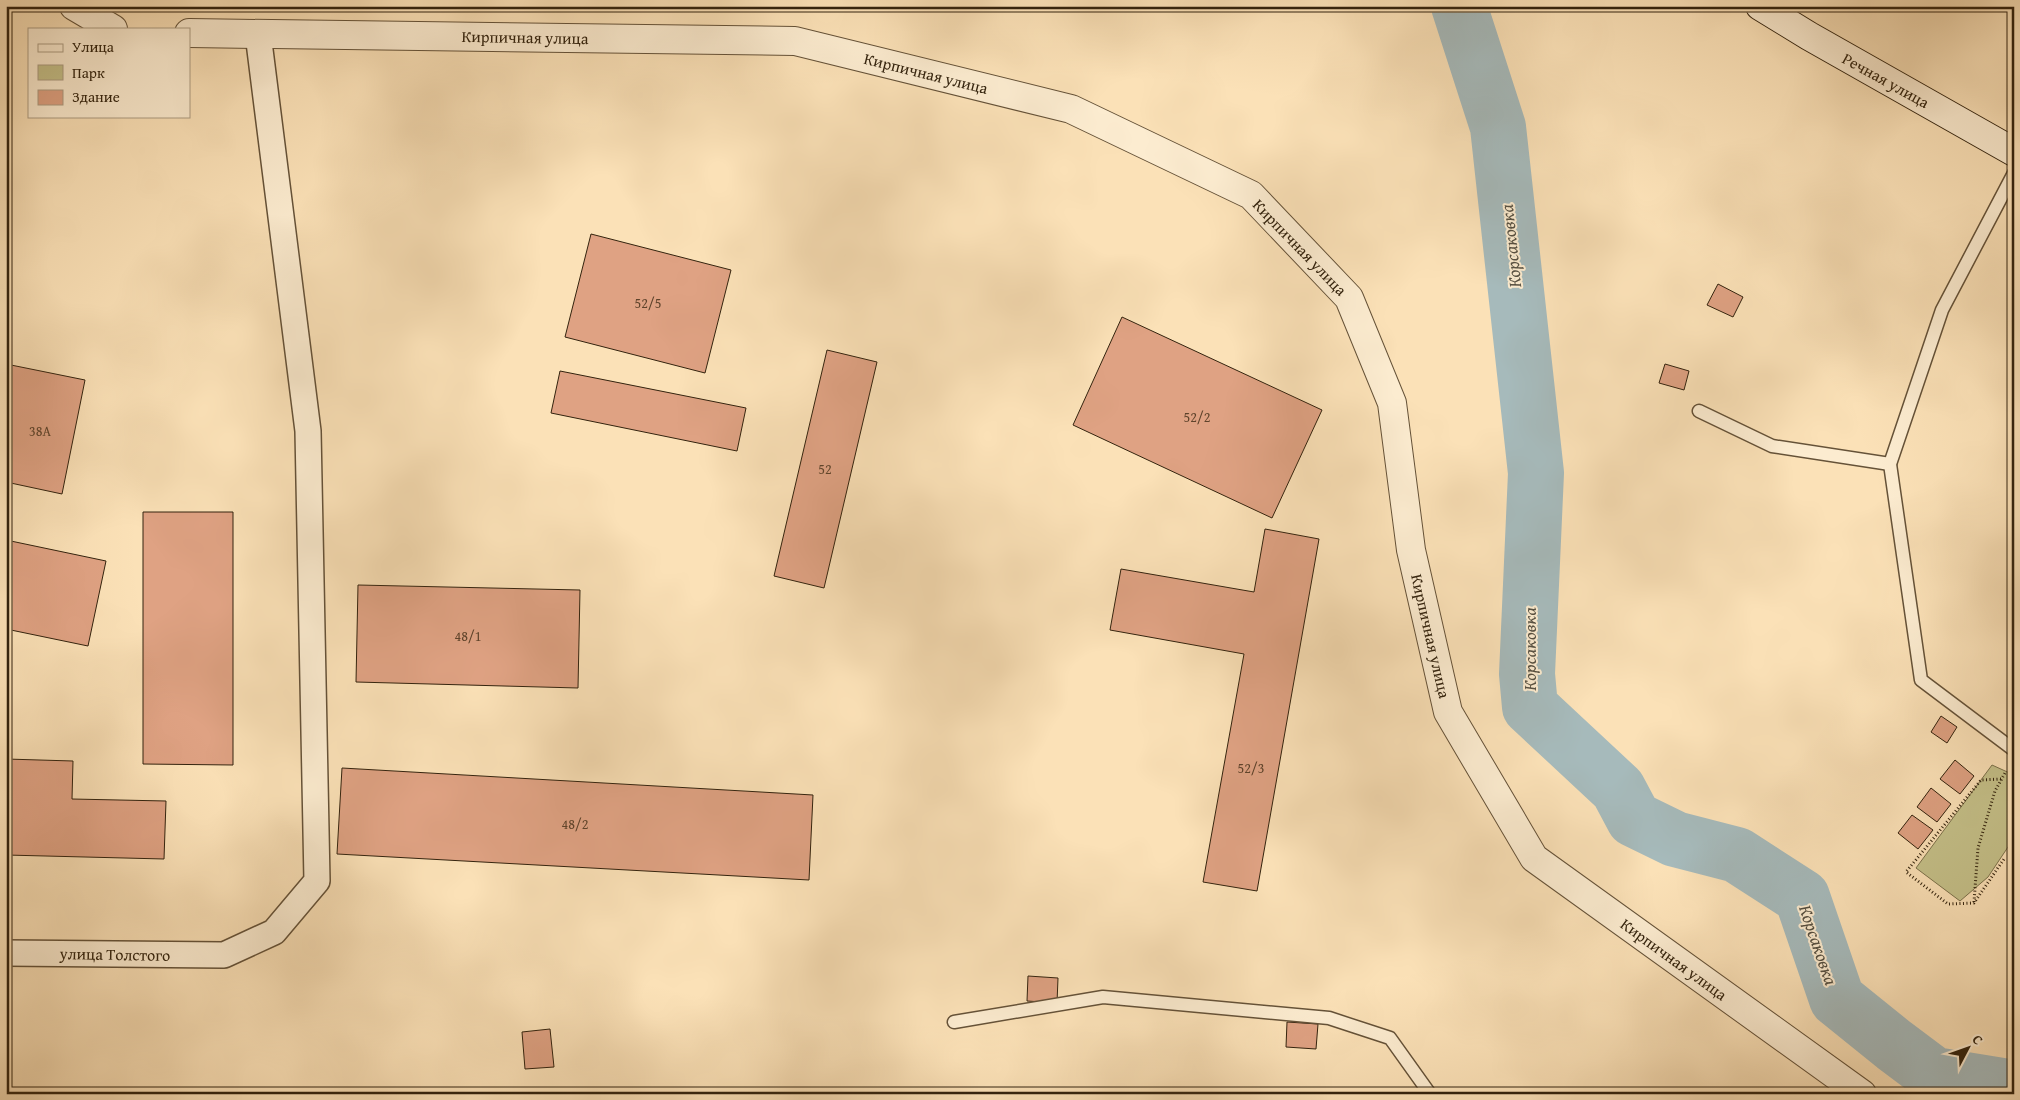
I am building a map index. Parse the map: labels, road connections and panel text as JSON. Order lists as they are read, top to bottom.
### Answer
{
  "streets": {
    "street": ["Кирпичная улица", "Речная улица", "улица Толстого"]
  },
  "crossings": [
    ["Кирпичная улица", "улица Толстого"]
  ],
  "water": ["Корсаковка"],
  "house_numbers": [
    "52/5",
    "52/2",
    "38А",
    "52",
    "48/1",
    "52/3",
    "48/2"
  ],
  "legend": ["Улица", "Парк", "Здание"],
  "north": "top right"
}
